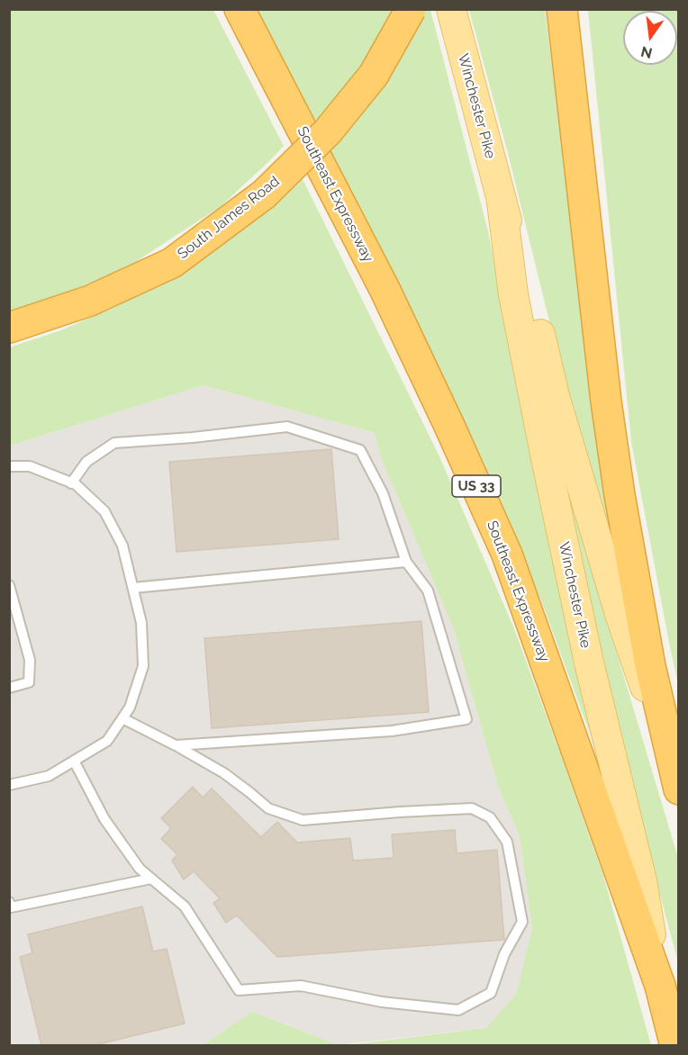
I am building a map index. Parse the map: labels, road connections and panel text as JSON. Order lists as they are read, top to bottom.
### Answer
{
  "streets": {
    "highway": ["Southeast Expressway", "South James Road", "US 33"],
    "main road": ["Winchester Pike"]
  },
  "crossings": [
    ["Winchester Pike", "Southeast Expressway"],
    ["Winchester Pike", "US 33"],
    ["Southeast Expressway", "US 33"]
  ],
  "north": "bottom"
}
